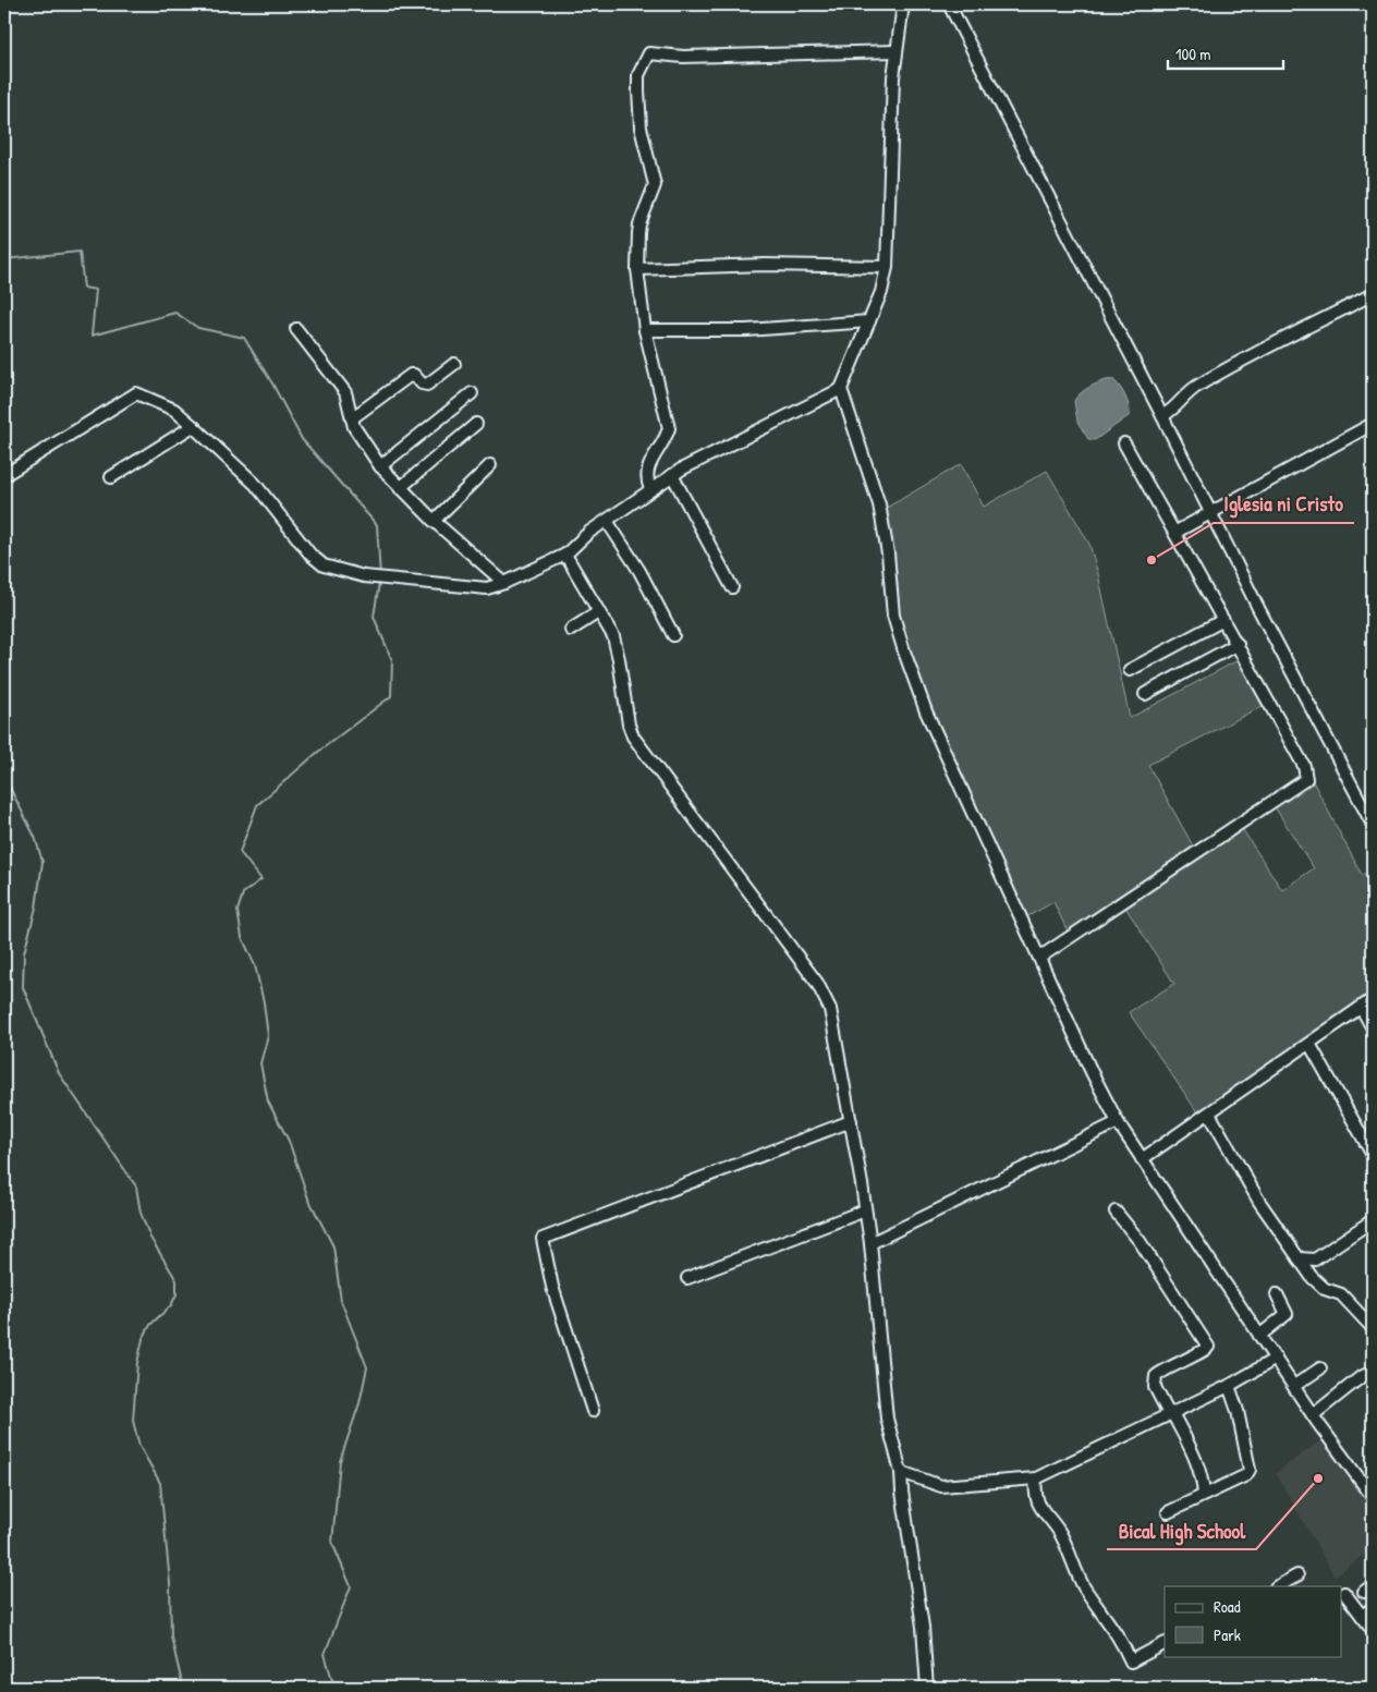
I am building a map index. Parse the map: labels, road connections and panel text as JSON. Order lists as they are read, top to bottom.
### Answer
{
  "places": ["Iglesia ni Cristo", "Bical High School"],
  "legend": ["Road", "Park"],
  "scale_bar": "100 m"
}
